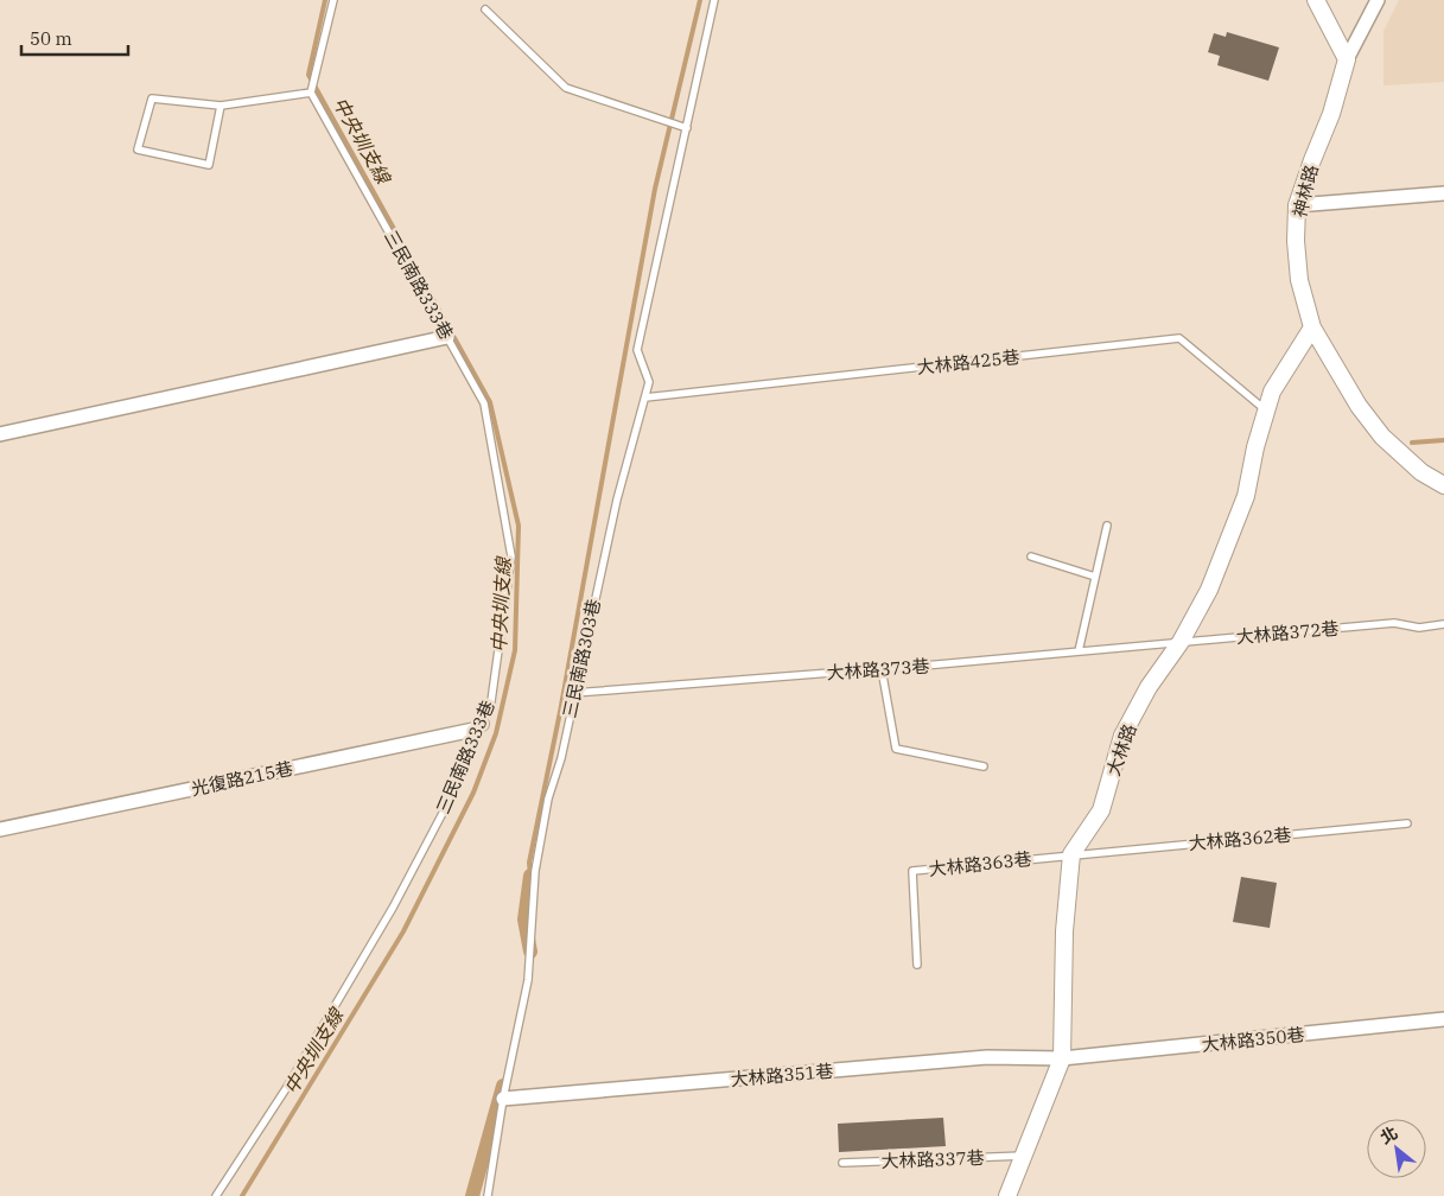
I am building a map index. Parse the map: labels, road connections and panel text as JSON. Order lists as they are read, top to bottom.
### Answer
{
  "streets": {
    "street": [
      "神林路",
      "大林路",
      "光復路215巷",
      "大林路350巷",
      "大林路351巷"
    ],
    "lane": [
      "三民南路333巷",
      "大林路425巷",
      "大林路372巷",
      "三民南路303巷",
      "大林路373巷",
      "大林路362巷",
      "大林路363巷",
      "大林路337巷"
    ]
  },
  "crossings": [
    ["神林路", "大林路"],
    ["三民南路333巷", "光復路215巷"],
    ["大林路425巷", "三民南路303巷"],
    ["大林路425巷", "大林路"],
    ["大林路372巷", "大林路373巷"],
    ["大林路372巷", "大林路"],
    ["三民南路303巷", "大林路373巷"],
    ["三民南路303巷", "大林路351巷"],
    ["大林路373巷", "大林路"],
    ["大林路", "大林路362巷"],
    ["大林路", "大林路363巷"],
    ["大林路", "大林路350巷"],
    ["大林路", "大林路351巷"],
    ["大林路", "大林路337巷"],
    ["大林路362巷", "大林路363巷"],
    ["大林路350巷", "大林路351巷"]
  ],
  "water": ["中央圳支線"],
  "scale_bar": "50 m",
  "north": "top left"
}
